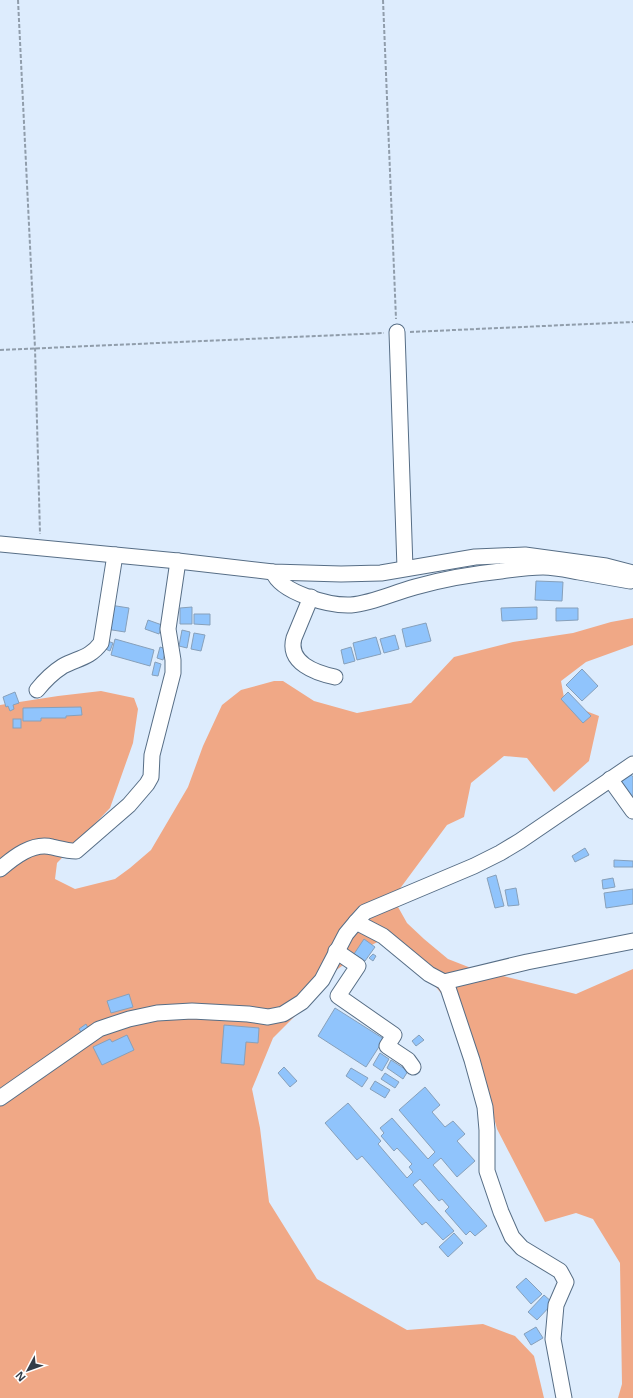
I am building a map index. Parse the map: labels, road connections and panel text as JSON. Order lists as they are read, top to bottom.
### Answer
{
  "north": "bottom left"
}
